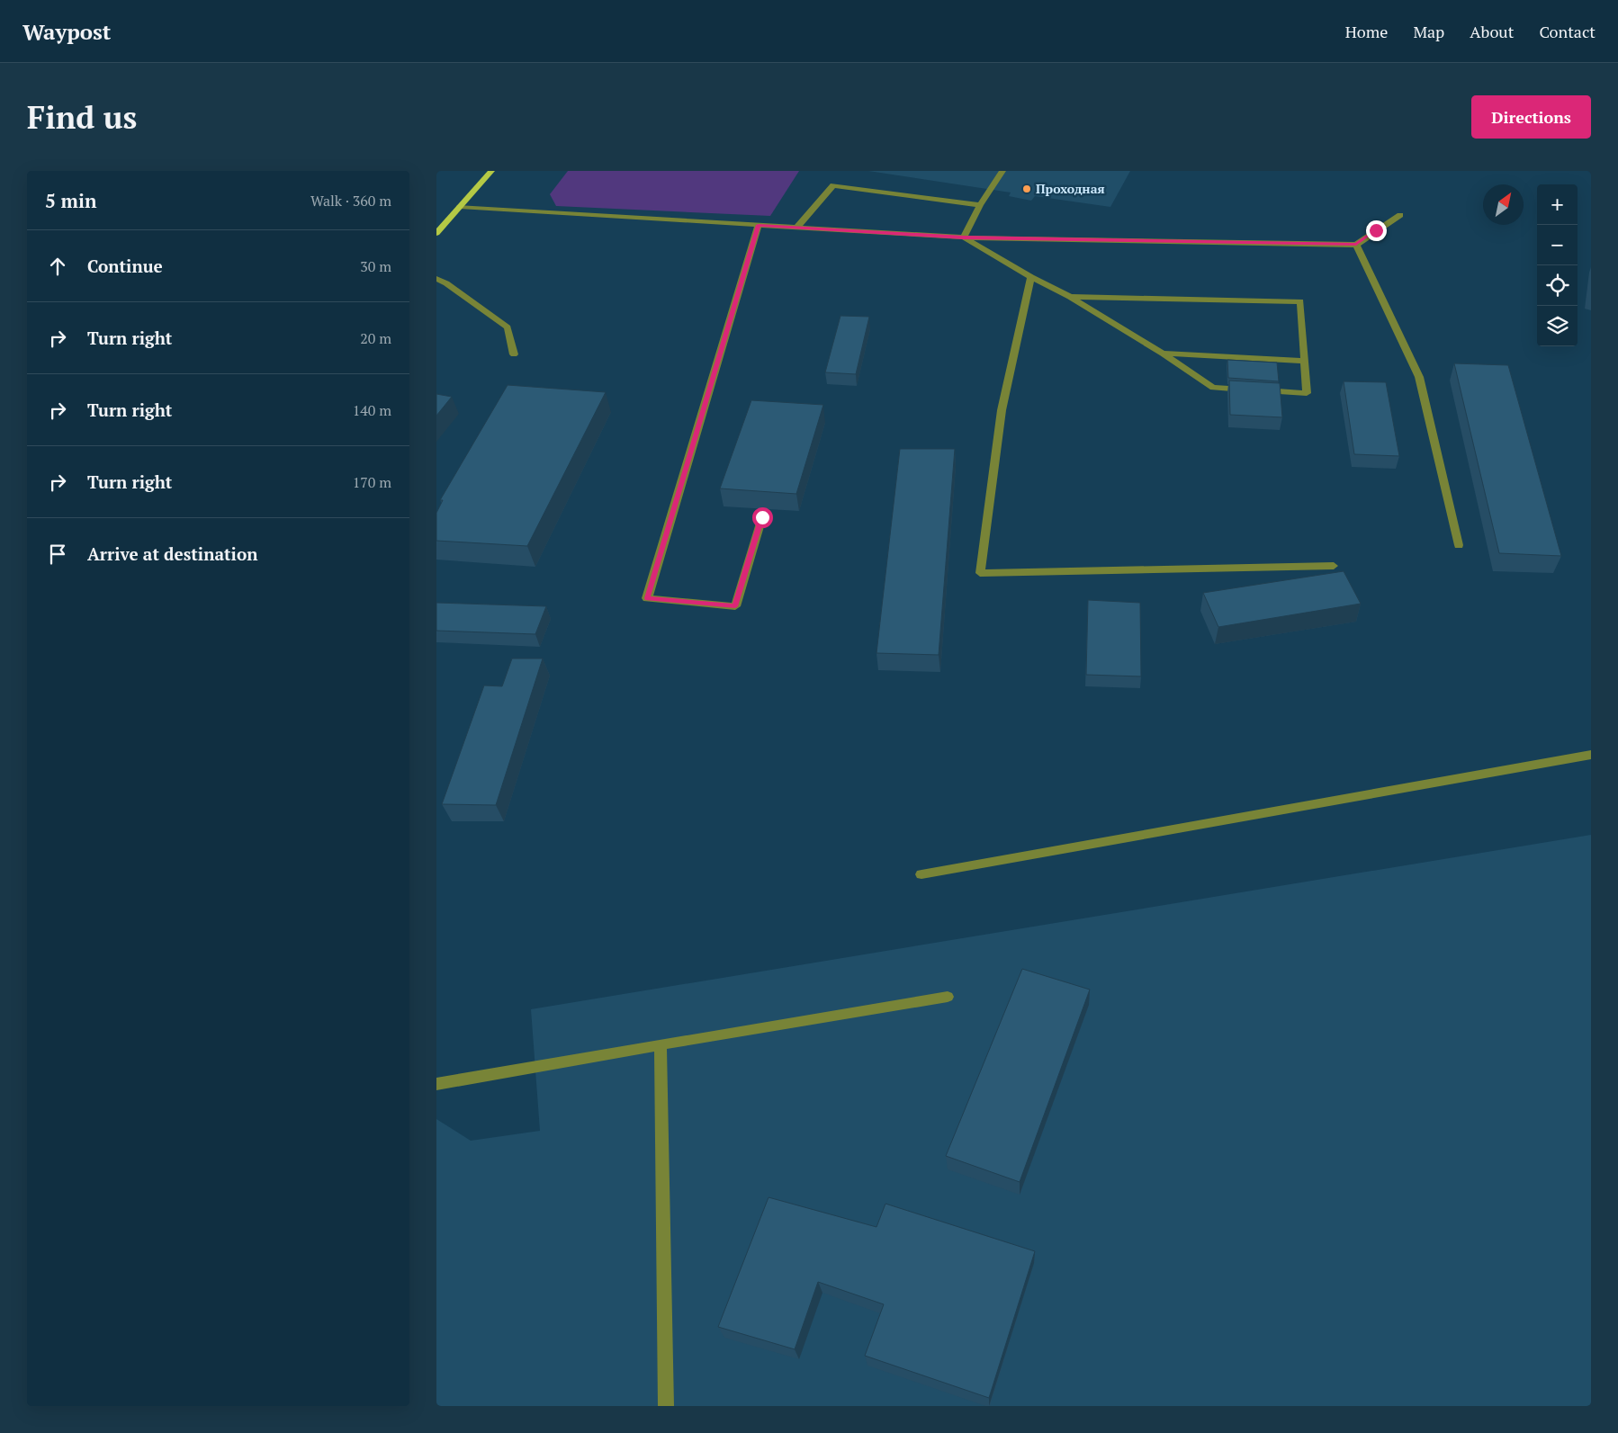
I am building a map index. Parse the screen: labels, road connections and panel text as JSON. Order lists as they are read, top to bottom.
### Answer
{
  "places": ["Проходная"],
  "north": "top right",
  "page": {
    "header": "Waypost",
    "nav": [
      "Home",
      "Map",
      "About",
      "Contact"
    ],
    "buttons": "Directions",
    "title": "Find us",
    "heading": ["5 min", "Walk · 360 m"],
    "map_buttons": ["+", "−"],
    "list": [
      ["Continue", "30 m"],
      ["Turn right", "20 m"],
      ["Turn right", "140 m"],
      ["Turn right", "170 m"],
      "Arrive at destination"
    ]
  }
}
